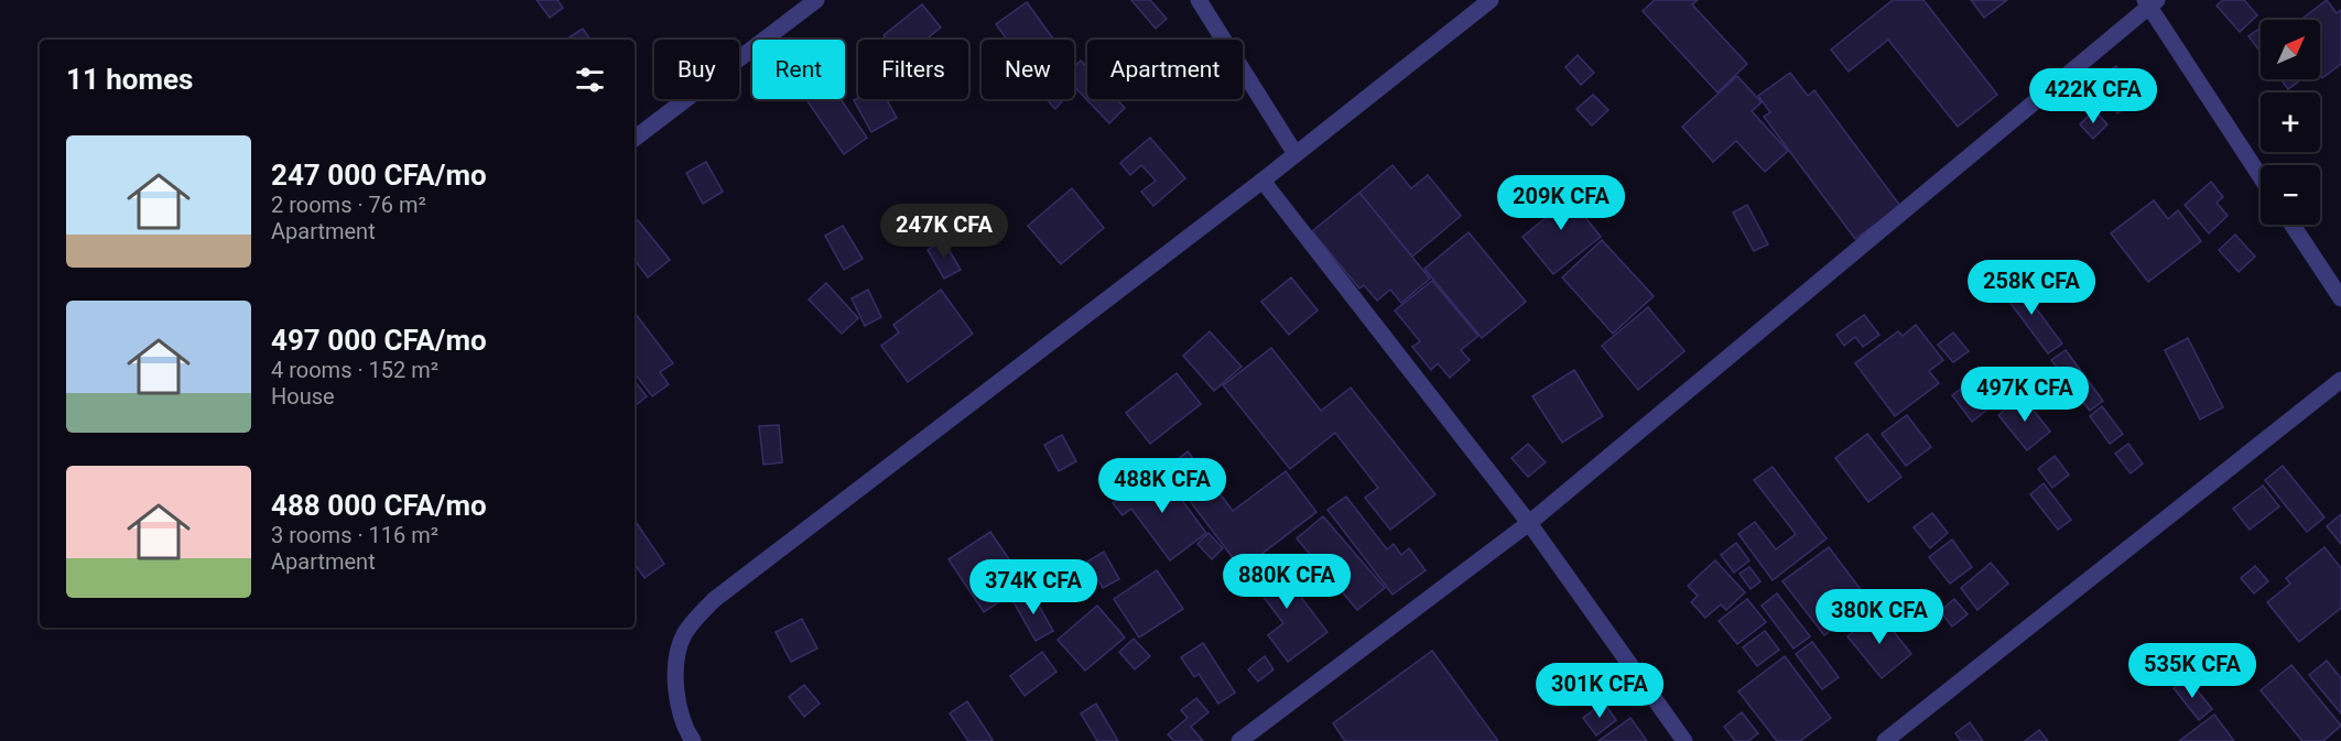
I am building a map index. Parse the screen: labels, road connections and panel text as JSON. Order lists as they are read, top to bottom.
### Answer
{
  "north": "top right",
  "page": {
    "map_buttons": ["+", "−"],
    "chip": [
      "Buy",
      "Rent",
      "Filters",
      "New",
      "Apartment"
    ],
    "heading": "11 homes",
    "price": [
      "422K CFA",
      "209K CFA",
      "247K CFA",
      "258K CFA",
      "497K CFA",
      "488K CFA",
      "880K CFA",
      "374K CFA",
      "380K CFA",
      "535K CFA",
      "301K CFA"
    ],
    "list": [
      {
        "name": "247 000 CFA/mo",
        "note": "2 rooms · 76 m² · Apartment"
      },
      {
        "name": "497 000 CFA/mo",
        "note": "4 rooms · 152 m² · House"
      },
      {
        "name": "488 000 CFA/mo",
        "note": "3 rooms · 116 m² · Apartment"
      }
    ]
  }
}
